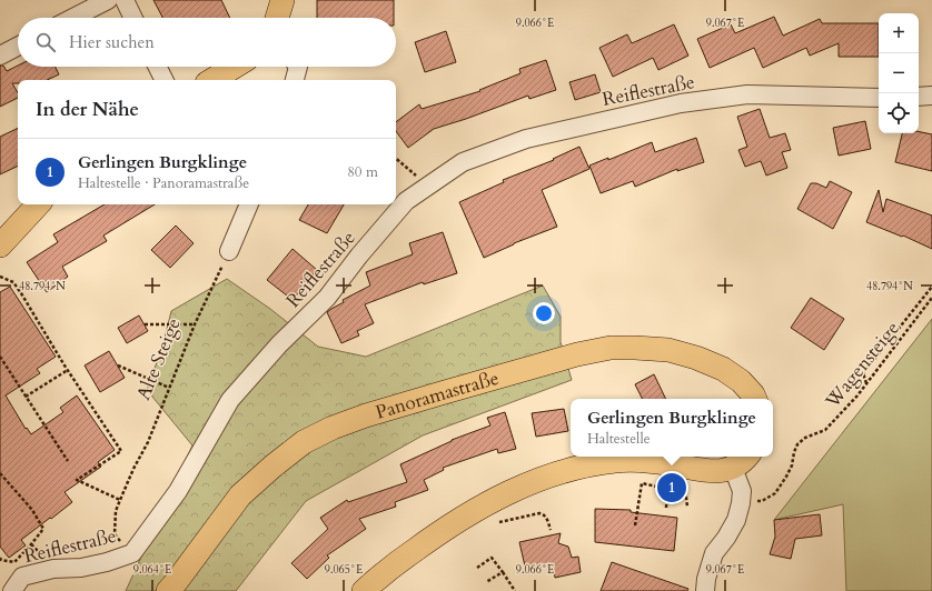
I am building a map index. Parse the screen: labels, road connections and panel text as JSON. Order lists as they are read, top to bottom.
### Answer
{
  "streets": {
    "main road": ["Panoramastraße"],
    "street": ["Reiflestraße"],
    "path": ["Alte Steige", "Wagensteige"]
  },
  "page": {
    "map_buttons": ["+", "−"],
    "search": "Hier suchen",
    "heading": "In der Nähe",
    "list": [
      {
        "mark": "1",
        "name": "Gerlingen Burgklinge",
        "note": "Haltestelle · Panoramastraße",
        "value": "80 m"
      }
    ],
    "popup": ["Gerlingen Burgklinge", "Haltestelle"],
    "pins": "1"
  },
  "coordinates": [
    "9.066°E",
    "9.067°E",
    "48.794°N",
    "9.064°E",
    "9.065°E"
  ]
}
